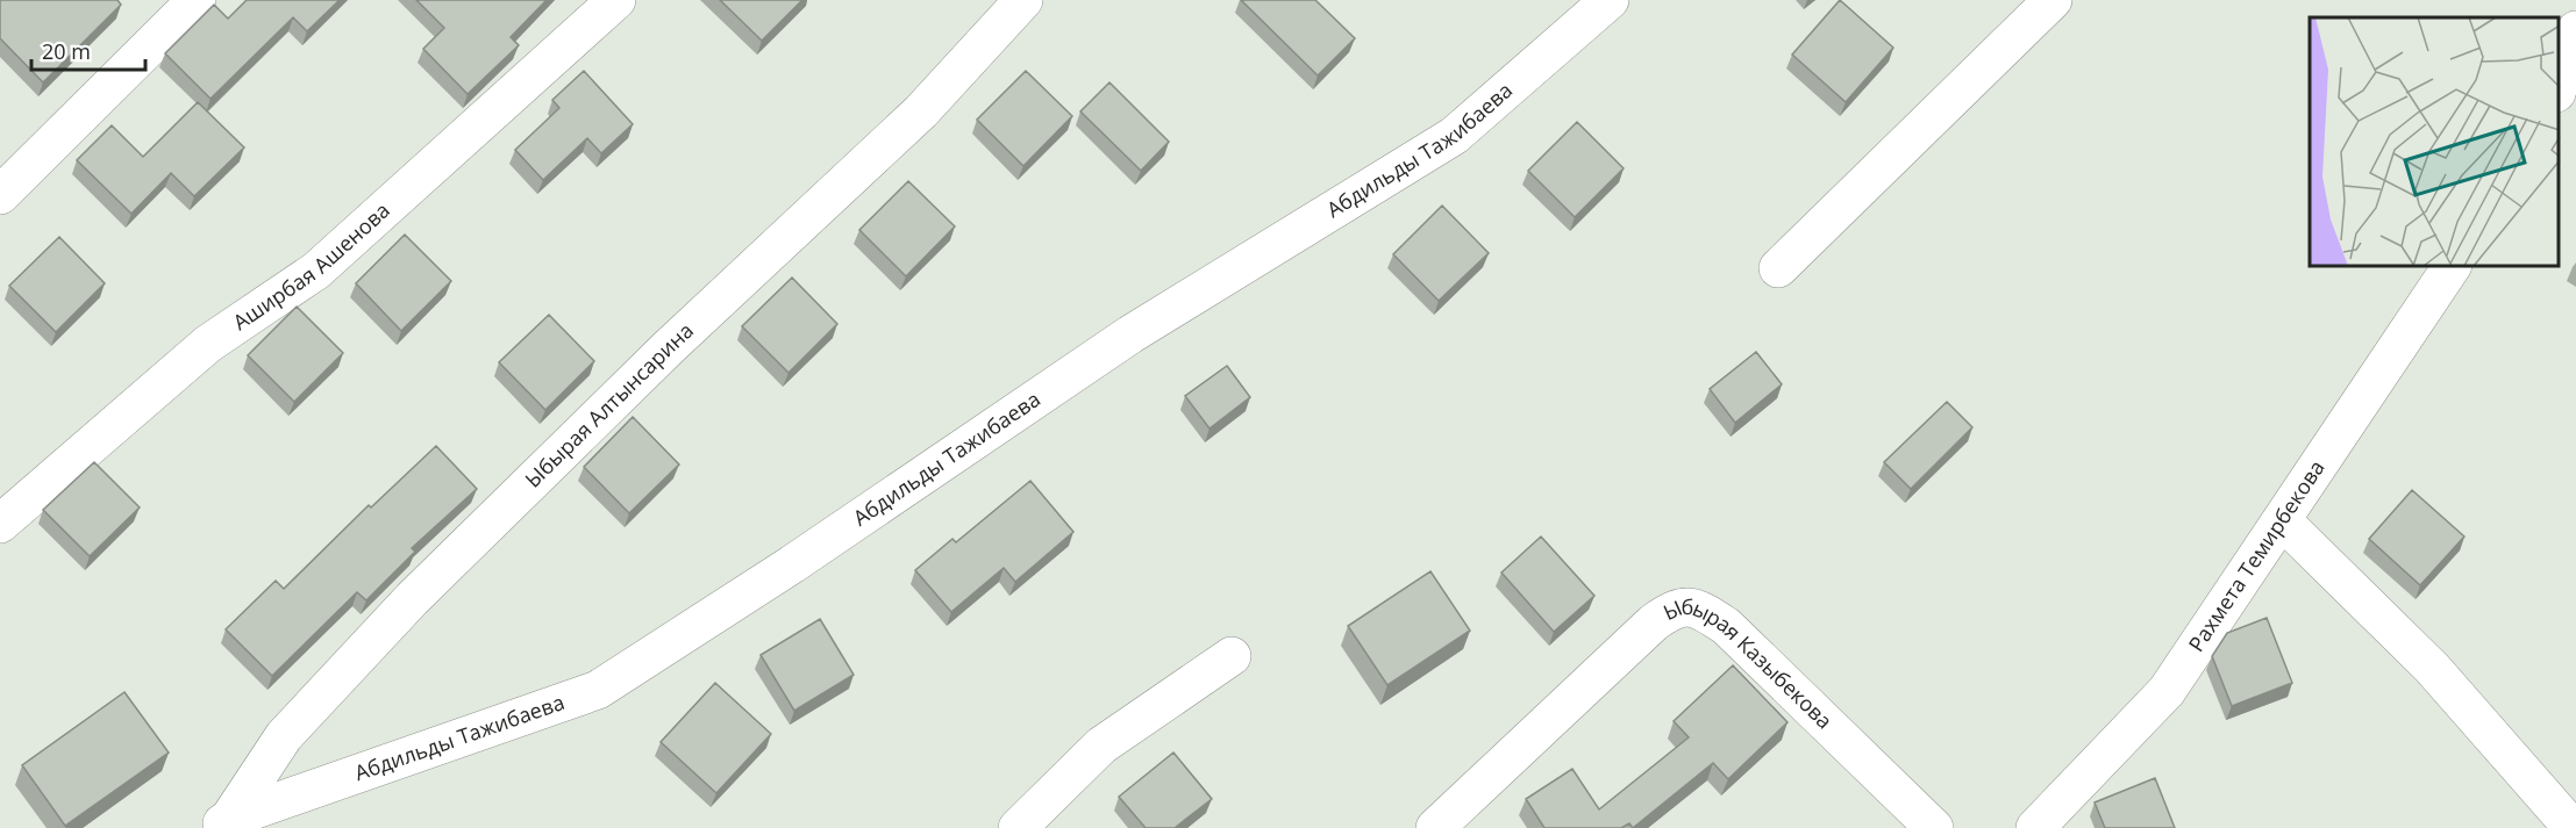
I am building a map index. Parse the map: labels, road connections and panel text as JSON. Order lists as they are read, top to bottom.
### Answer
{
  "streets": {
    "street": [
      "Абдильды Тажибаева",
      "Аширбая Ашенова",
      "Ыбырая Алтынсарина",
      "Рахмета Темирбекова",
      "Ыбырая Казыбекова"
    ]
  },
  "crossings": [
    ["Абдильды Тажибаева", "Ыбырая Алтынсарина"]
  ],
  "scale_bar": "20 m"
}
